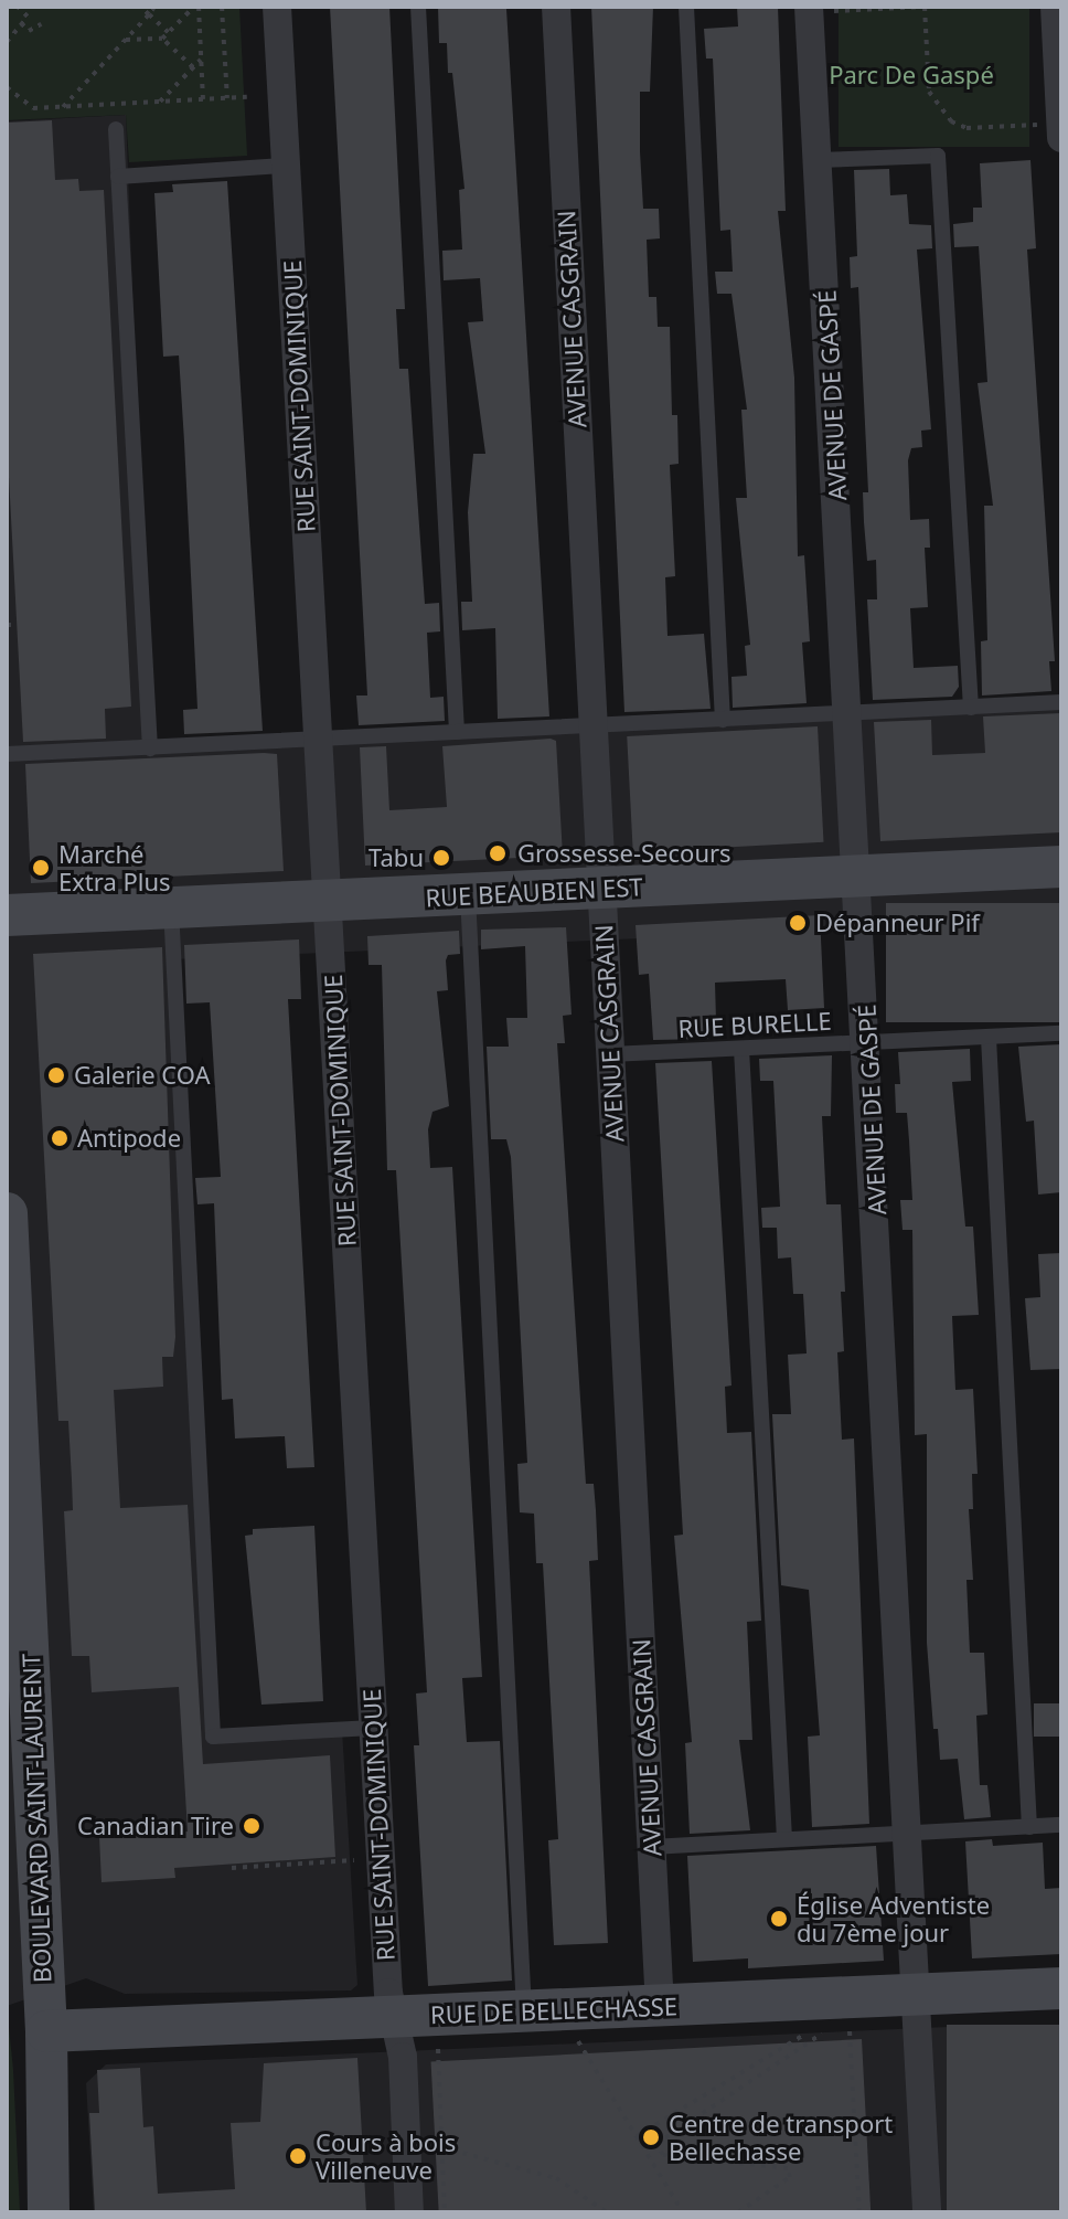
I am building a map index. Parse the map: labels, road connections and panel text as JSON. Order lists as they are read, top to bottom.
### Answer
{
  "streets": {
    "street": [
      "AVENUE CASGRAIN",
      "AVENUE DE GASPÉ",
      "RUE SAINT-DOMINIQUE",
      "RUE BEAUBIEN EST",
      "BOULEVARD SAINT-LAURENT",
      "RUE DE BELLECHASSE"
    ],
    "lane": ["RUE BURELLE"]
  },
  "crossings": [
    ["AVENUE CASGRAIN", "RUE BEAUBIEN EST"],
    ["AVENUE CASGRAIN", "RUE BURELLE"],
    ["AVENUE CASGRAIN", "RUE DE BELLECHASSE"],
    ["AVENUE DE GASPÉ", "RUE BEAUBIEN EST"],
    ["AVENUE DE GASPÉ", "RUE BURELLE"],
    ["AVENUE DE GASPÉ", "RUE DE BELLECHASSE"],
    ["RUE SAINT-DOMINIQUE", "RUE BEAUBIEN EST"],
    ["RUE SAINT-DOMINIQUE", "RUE DE BELLECHASSE"],
    ["BOULEVARD SAINT-LAURENT", "RUE DE BELLECHASSE"]
  ],
  "parks": ["Parc De Gaspé"],
  "places": [
    "Grossesse-Secours",
    "Tabu",
    "Marché Extra Plus",
    "Dépanneur Pif",
    "Galerie COA",
    "Antipode",
    "Canadian Tire",
    "Église Adventiste du 7ème jour",
    "Centre de transport Bellechasse",
    "Cours à bois Villeneuve"
  ]
}
